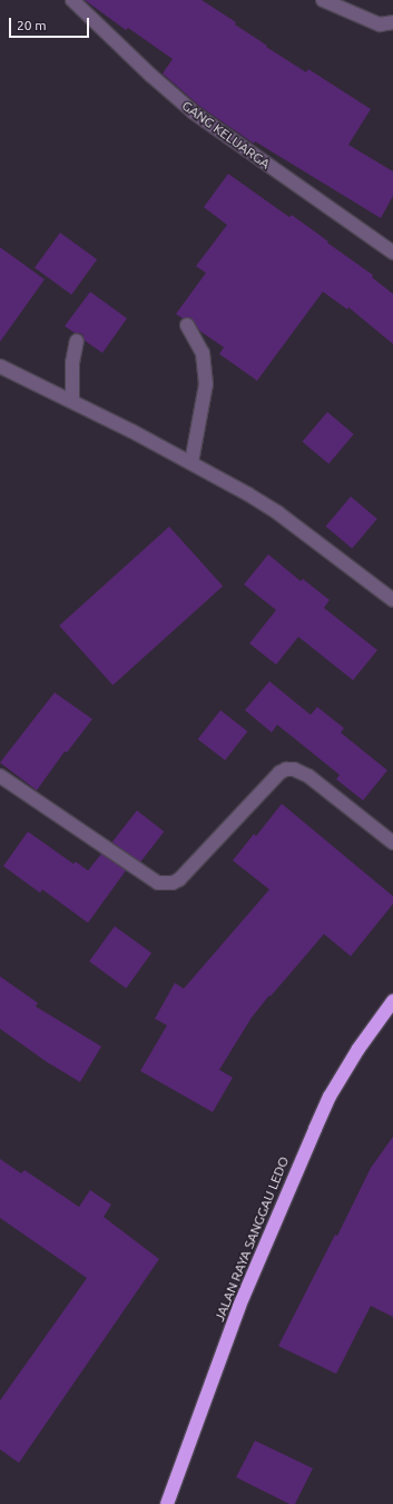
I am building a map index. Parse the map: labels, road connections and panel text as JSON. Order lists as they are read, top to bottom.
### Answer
{
  "streets": {
    "highway": ["JALAN RAYA SANGGAU LEDO"],
    "street": ["GANG KELUARGA"]
  },
  "scale_bar": "20 m"
}
